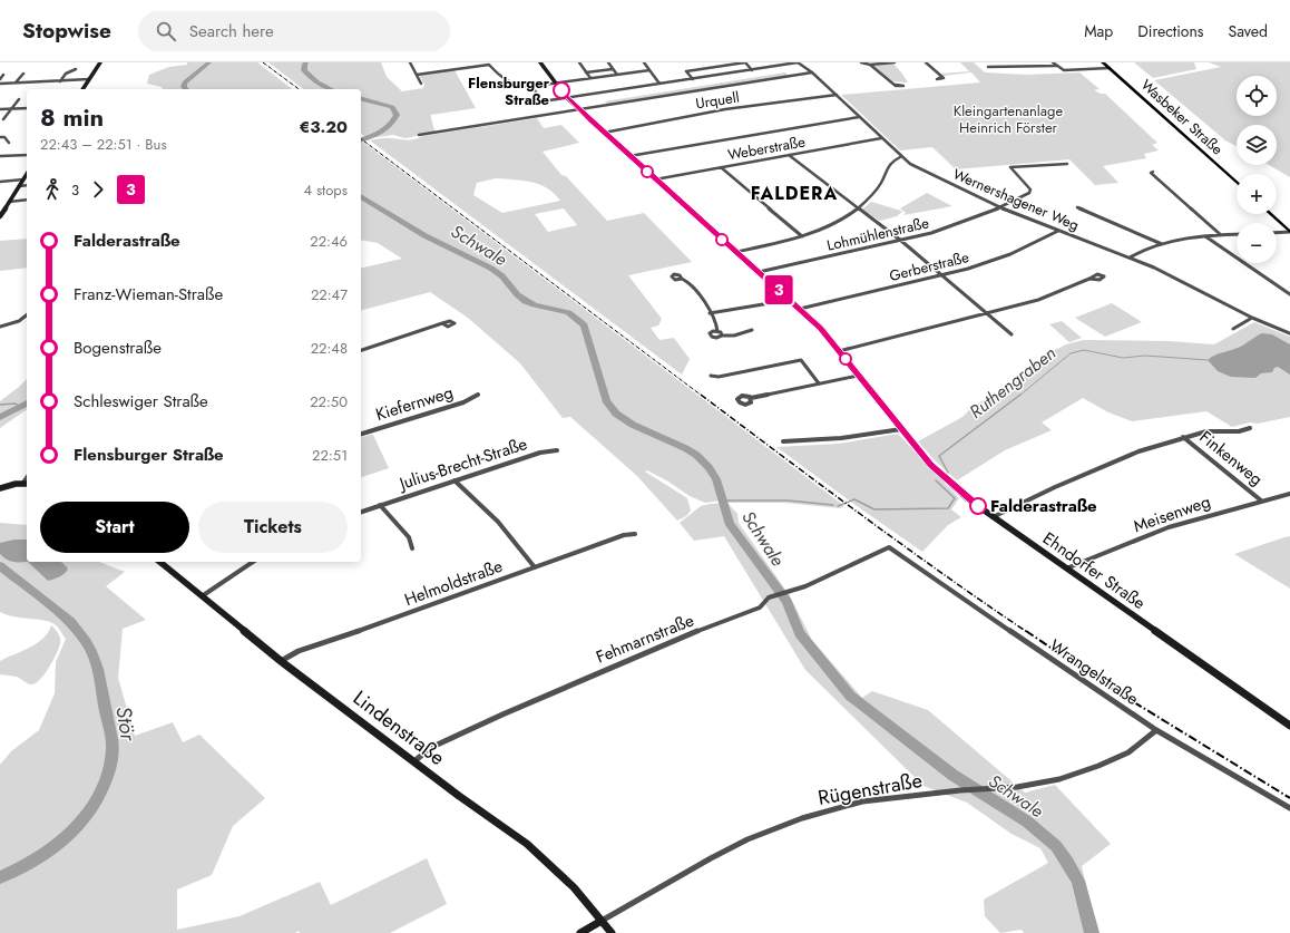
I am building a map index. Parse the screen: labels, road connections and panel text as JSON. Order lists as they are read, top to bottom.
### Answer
{
  "streets": {
    "main road": ["Wasbeker Straße"],
    "street": [
      "Urquell",
      "Weberstraße",
      "Wernershagener Weg",
      "Lohmühlenstraße",
      "Gerberstraße",
      "Kiefernweg",
      "Finkenweg",
      "Julius-Brecht-Straße",
      "Meisenweg",
      "Ehndorfer Straße",
      "Helmoldstraße",
      "Fehmarnstraße",
      "Wrangelstraße",
      "Lindenstraße",
      "Rügenstraße"
    ]
  },
  "crossings": [
    ["Urquell", "Wernershagener Weg"],
    ["Urquell", "Ehndorfer Straße"],
    ["Weberstraße", "Wernershagener Weg"],
    ["Weberstraße", "Ehndorfer Straße"],
    ["Wernershagener Weg", "Lohmühlenstraße"],
    ["Wernershagener Weg", "Gerberstraße"],
    ["Lohmühlenstraße", "Ehndorfer Straße"],
    ["Gerberstraße", "Ehndorfer Straße"],
    ["Finkenweg", "Meisenweg"],
    ["Meisenweg", "Ehndorfer Straße"],
    ["Helmoldstraße", "Lindenstraße"],
    ["Fehmarnstraße", "Wrangelstraße"],
    ["Fehmarnstraße", "Lindenstraße"],
    ["Wrangelstraße", "Rügenstraße"],
    ["Lindenstraße", "Rügenstraße"]
  ],
  "districts": ["FALDERA"],
  "water": ["Schwale", "Ruthengraben", "Stör"],
  "parks": ["Kleingartenanlage Heinrich Förster"],
  "places": ["Flensburger Straße", "Falderastraße"],
  "lines": ["bus line 3"],
  "page": {
    "header": "Stopwise",
    "search": "Search here",
    "nav": ["Map", "Directions", "Saved"],
    "on_map": "3",
    "map_buttons": ["+", "−"],
    "heading": ["8 min", "22:43 – 22:51 · Bus", "€3.20"],
    "legs": ["3", "3", "4 stops"],
    "list": [
      {
        "name": "Falderastraße",
        "value": "22:46"
      },
      {
        "name": "Franz-Wieman-Straße",
        "value": "22:47"
      },
      {
        "name": "Bogenstraße",
        "value": "22:48"
      },
      {
        "name": "Schleswiger Straße",
        "value": "22:50"
      },
      {
        "name": "Flensburger Straße",
        "value": "22:51"
      }
    ],
    "buttons": ["Start", "Tickets"]
  }
}
